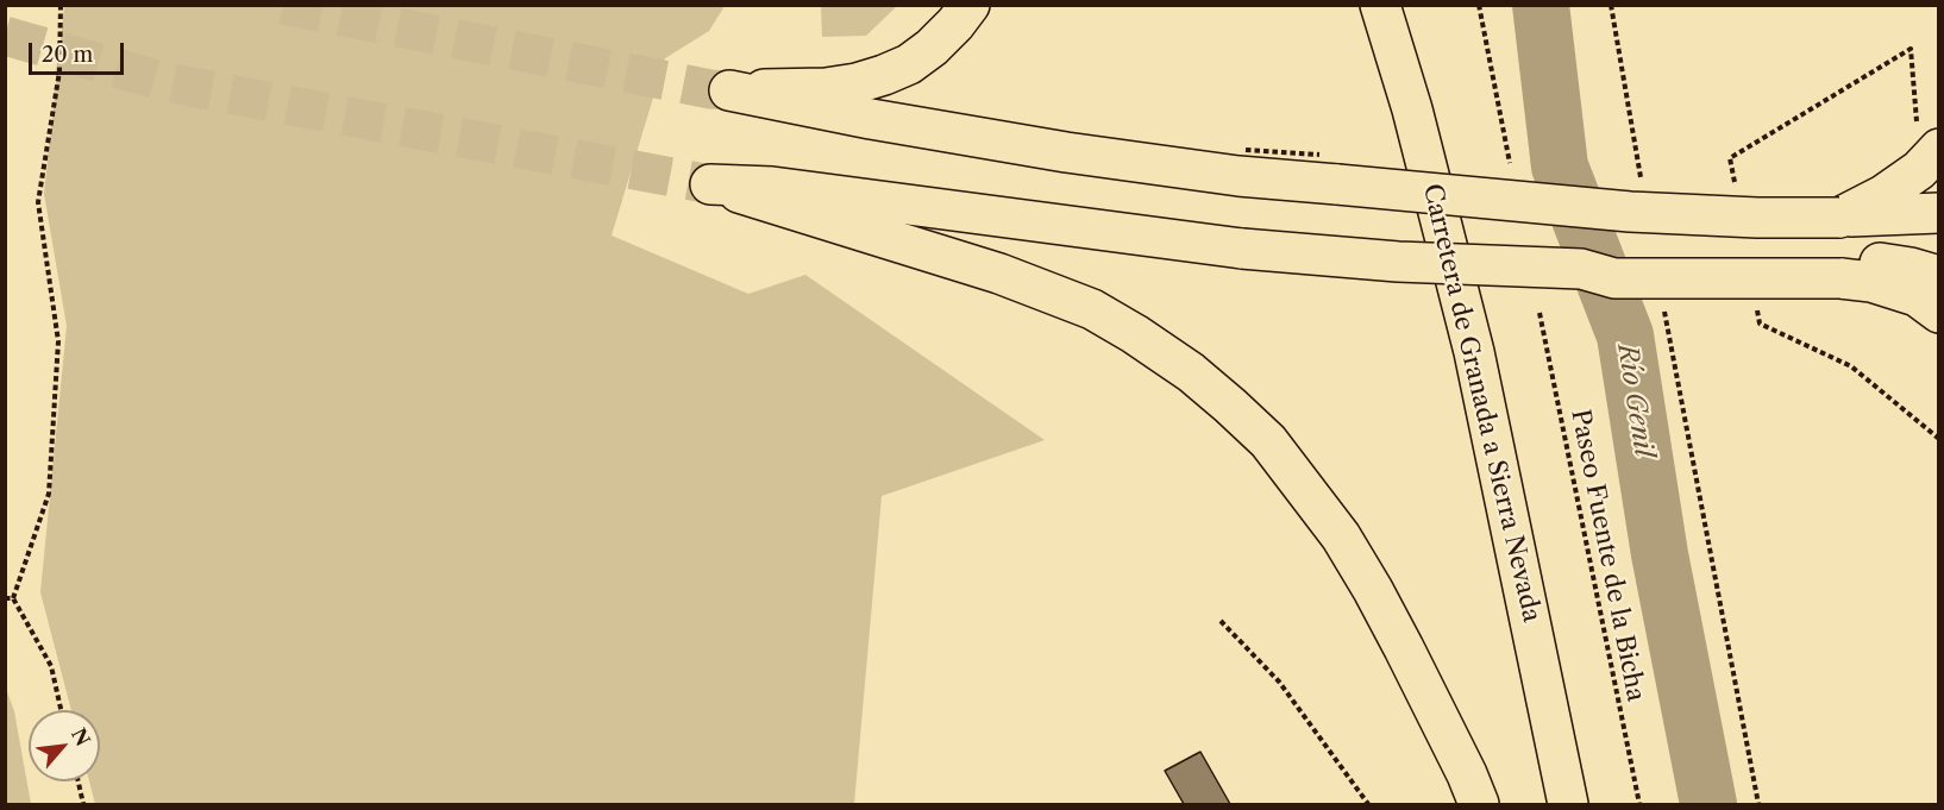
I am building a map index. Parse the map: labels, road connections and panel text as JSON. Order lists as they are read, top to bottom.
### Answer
{
  "streets": {
    "main road": ["Carretera de Granada a Sierra Nevada"],
    "path": ["Paseo Fuente de la Bicha"]
  },
  "water": ["Río Genil"],
  "scale_bar": "20 m",
  "north": "top right"
}
